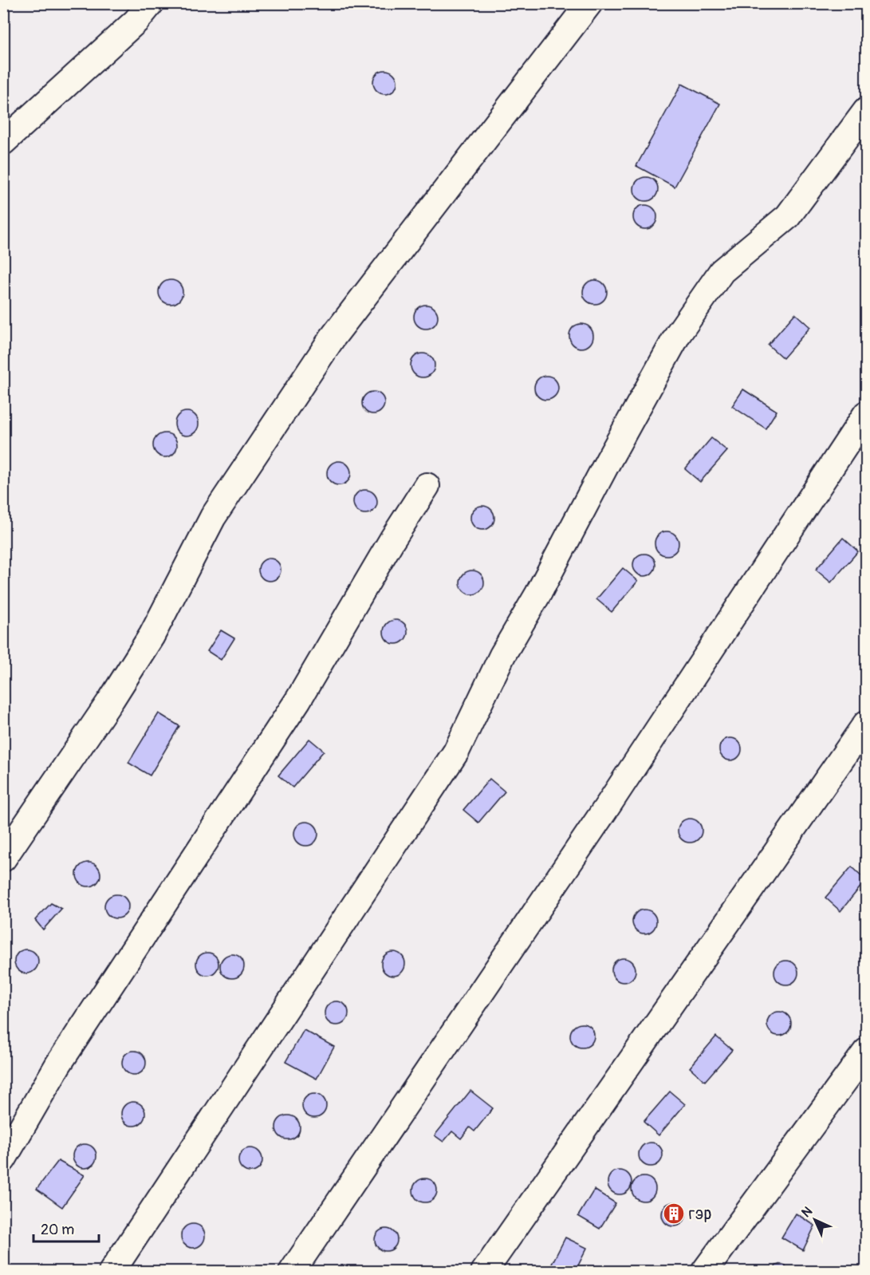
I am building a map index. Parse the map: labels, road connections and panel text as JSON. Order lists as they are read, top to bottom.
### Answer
{
  "places": {
    "building": ["гэр"]
  },
  "scale_bar": "20 m",
  "north": "top left"
}
